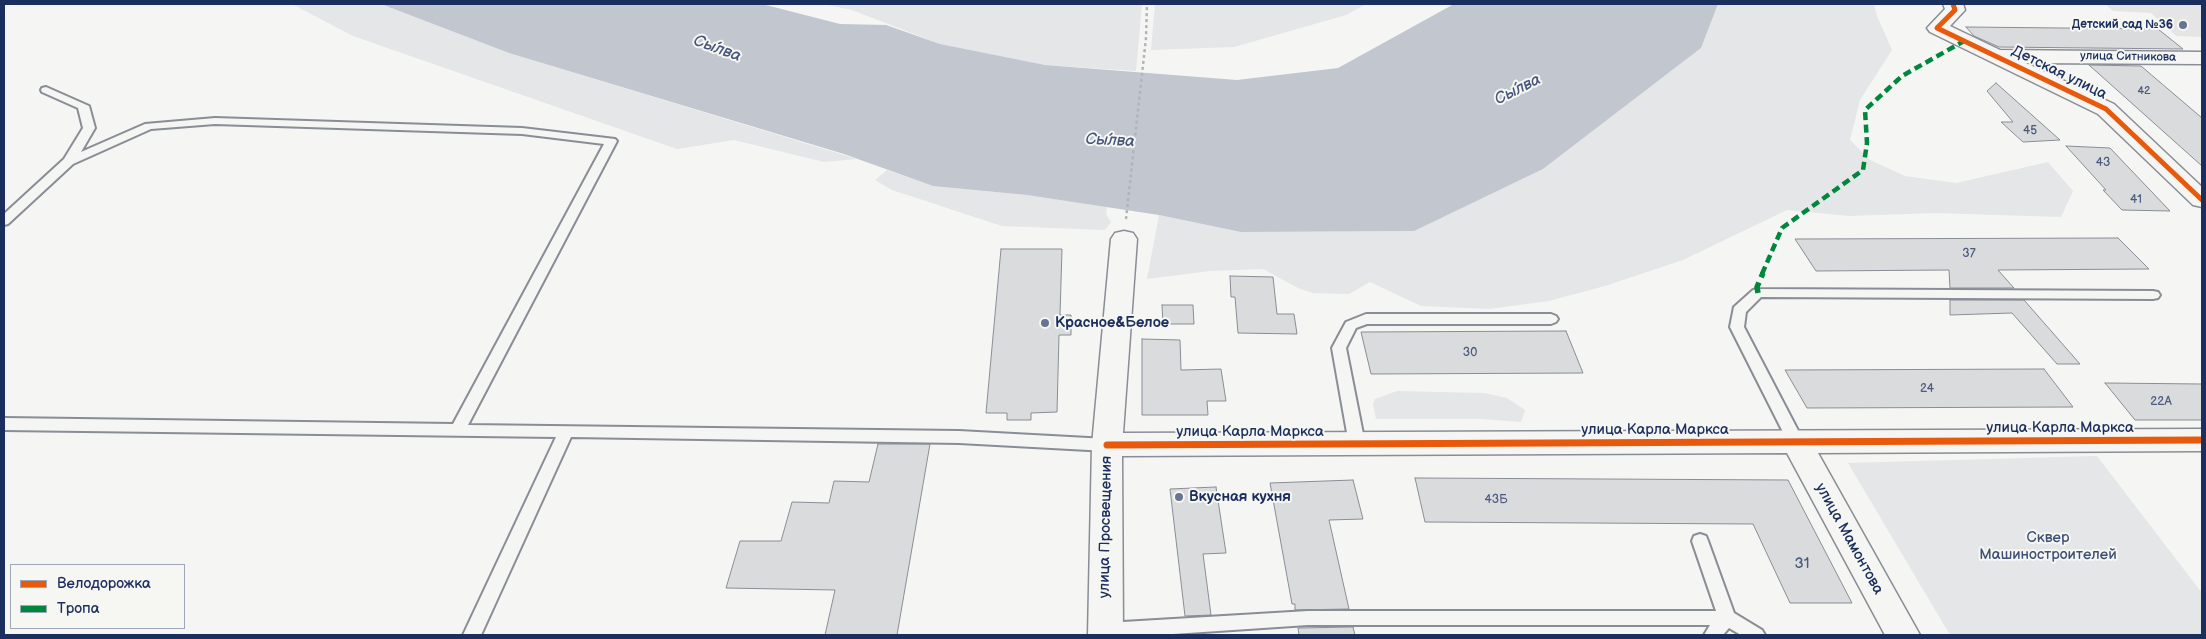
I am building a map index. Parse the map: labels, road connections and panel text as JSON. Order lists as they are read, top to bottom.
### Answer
{
  "streets": {
    "street": [
      "улица Ситникова",
      "Детская улица",
      "улица Карла Маркса",
      "улица Просвещения",
      "улица Мамонтова"
    ]
  },
  "crossings": [
    ["улица Ситникова", "Детская улица"],
    ["улица Карла Маркса", "улица Просвещения"],
    ["улица Карла Маркса", "улица Мамонтова"]
  ],
  "water": ["Сы́лва"],
  "parks": ["Сквер Машиностроителей"],
  "places": ["Детский сад №36", "Красное&Белое", "Вкусная кухня"],
  "house_numbers": [
    "42",
    "45",
    "43",
    "41",
    "37",
    "30",
    "24",
    "22А",
    "43Б",
    "31"
  ],
  "legend": ["Велодорожка", "Тропа"]
}
